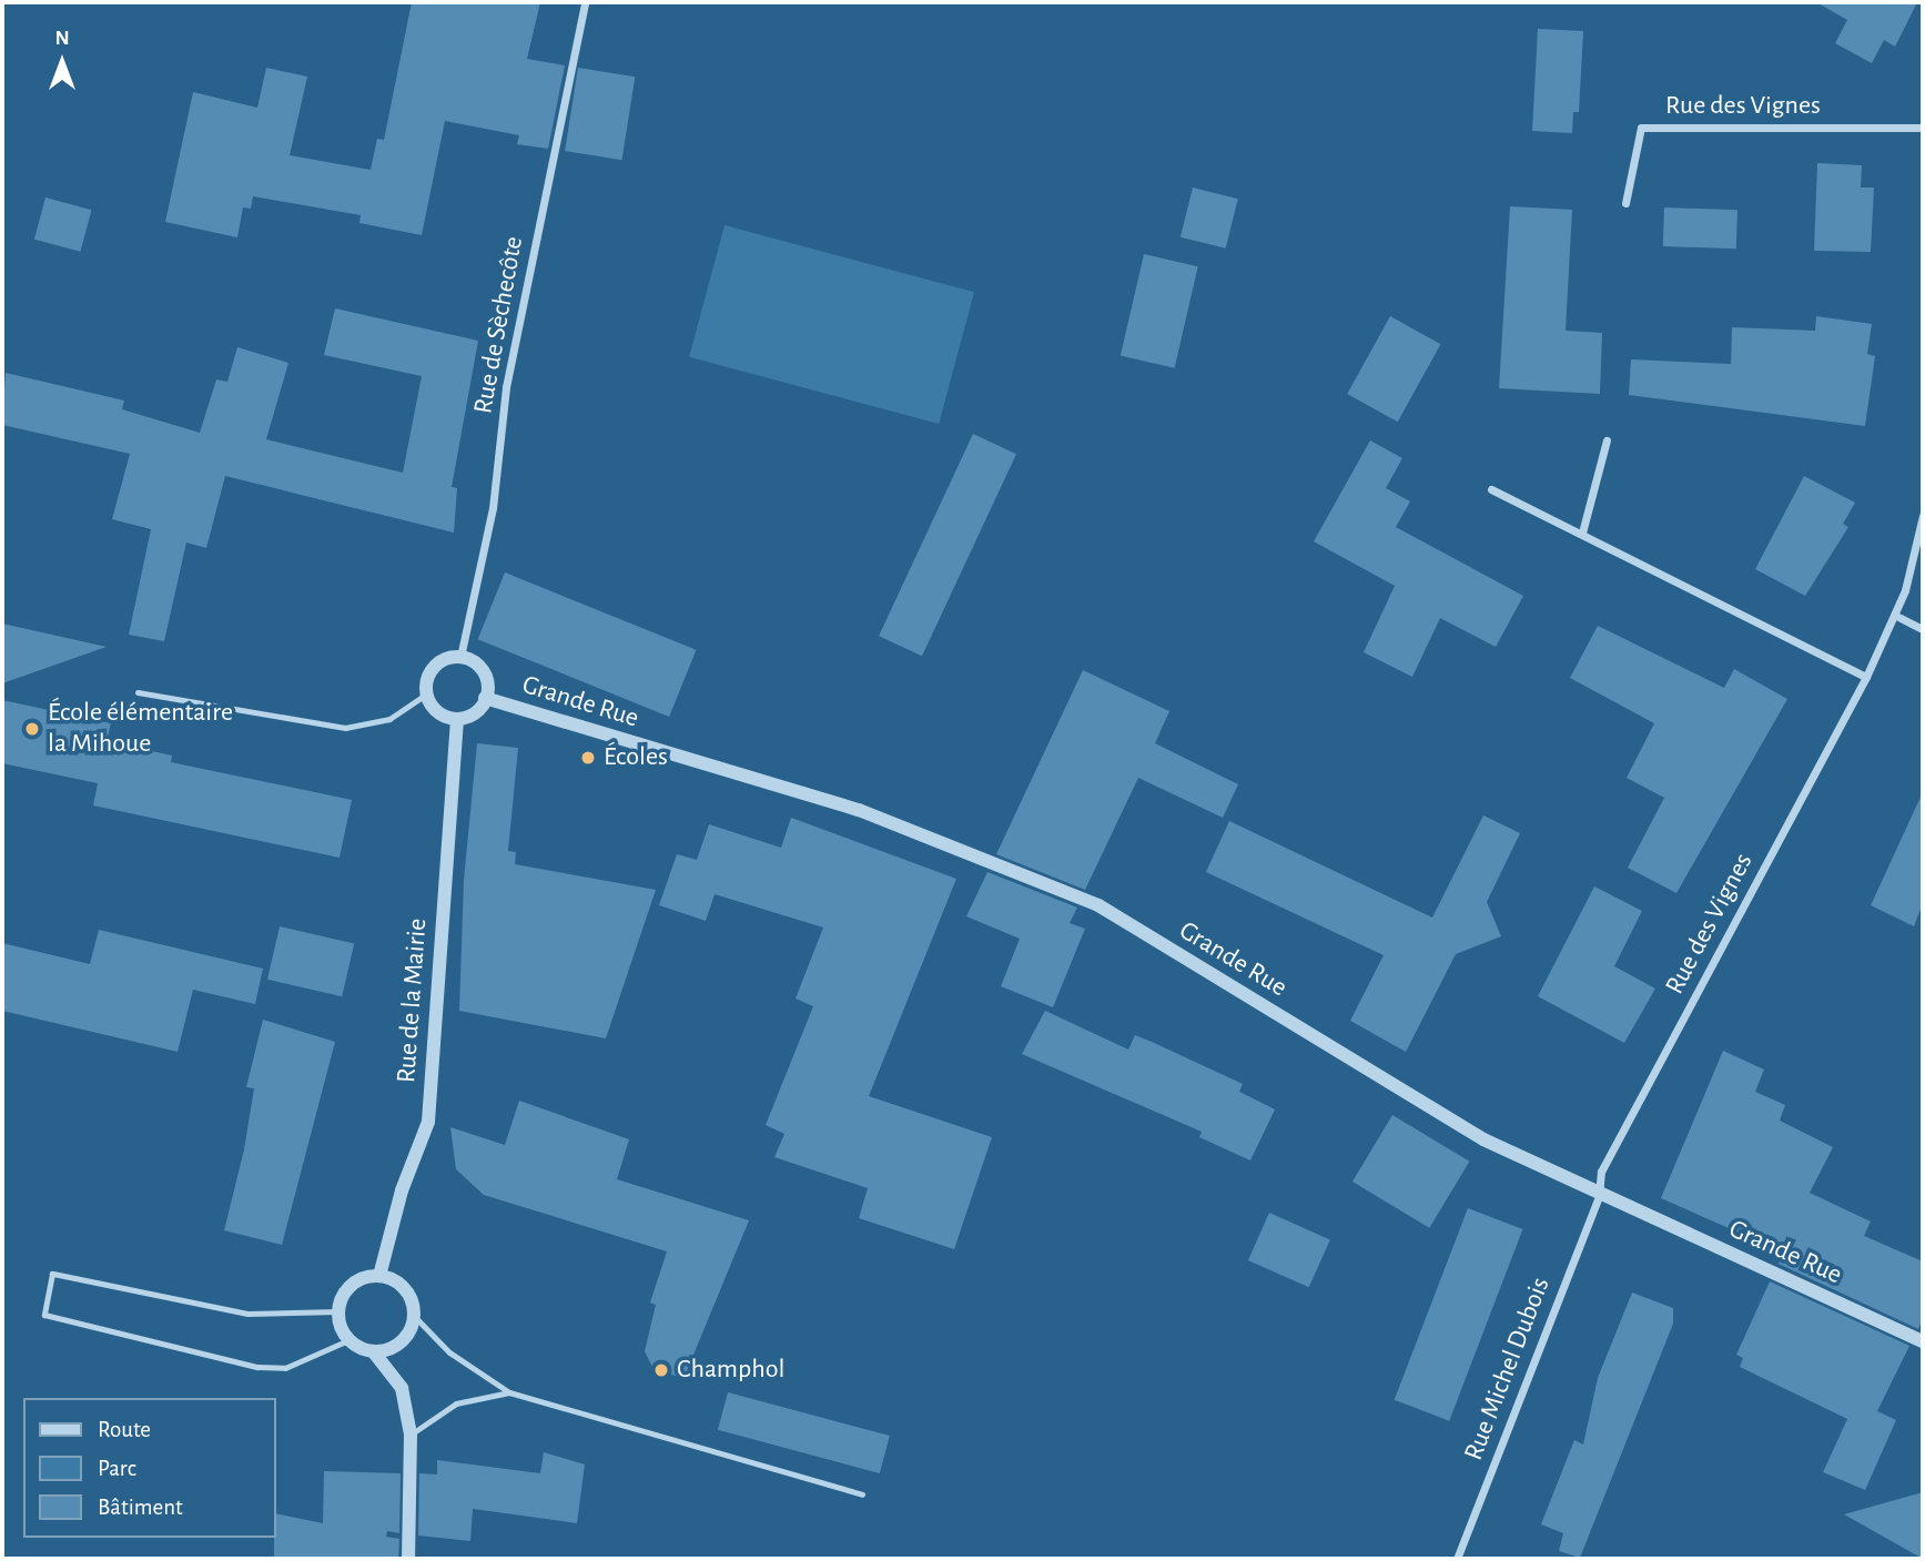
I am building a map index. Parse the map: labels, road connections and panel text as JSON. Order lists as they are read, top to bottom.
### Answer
{
  "streets": {
    "street": [
      "Rue des Vignes",
      "Rue de Sèchecôte",
      "Grande Rue",
      "Rue de la Mairie",
      "Rue Michel Dubois"
    ]
  },
  "crossings": [
    ["Rue des Vignes", "Grande Rue"],
    ["Rue des Vignes", "Rue Michel Dubois"],
    ["Rue de Sèchecôte", "Grande Rue"],
    ["Rue de Sèchecôte", "Rue de la Mairie"],
    ["Grande Rue", "Rue de la Mairie"],
    ["Grande Rue", "Rue Michel Dubois"]
  ],
  "places": ["École élémentaire la Mihoue", "Écoles", "Champhol"],
  "legend": ["Route", "Parc", "Bâtiment"],
  "north": "top"
}
